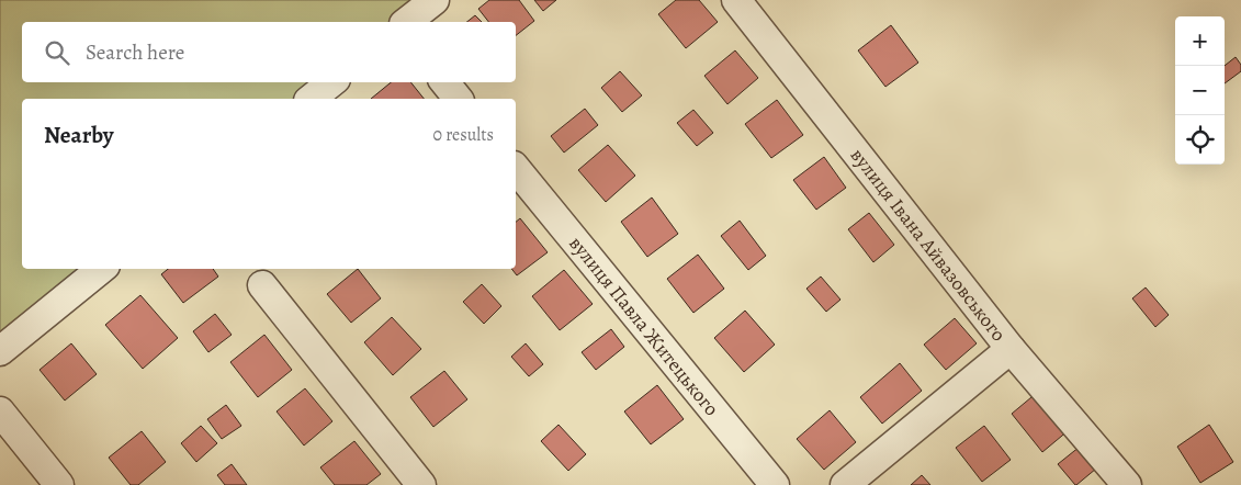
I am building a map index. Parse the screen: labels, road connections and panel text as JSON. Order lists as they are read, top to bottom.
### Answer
{
  "streets": {
    "street": ["вулиця Івана Айвазовського", "вулиця Павла Житецького"]
  },
  "page": {
    "map_buttons": ["+", "−"],
    "search": "Search here",
    "heading": ["Nearby", "0 results"]
  }
}
